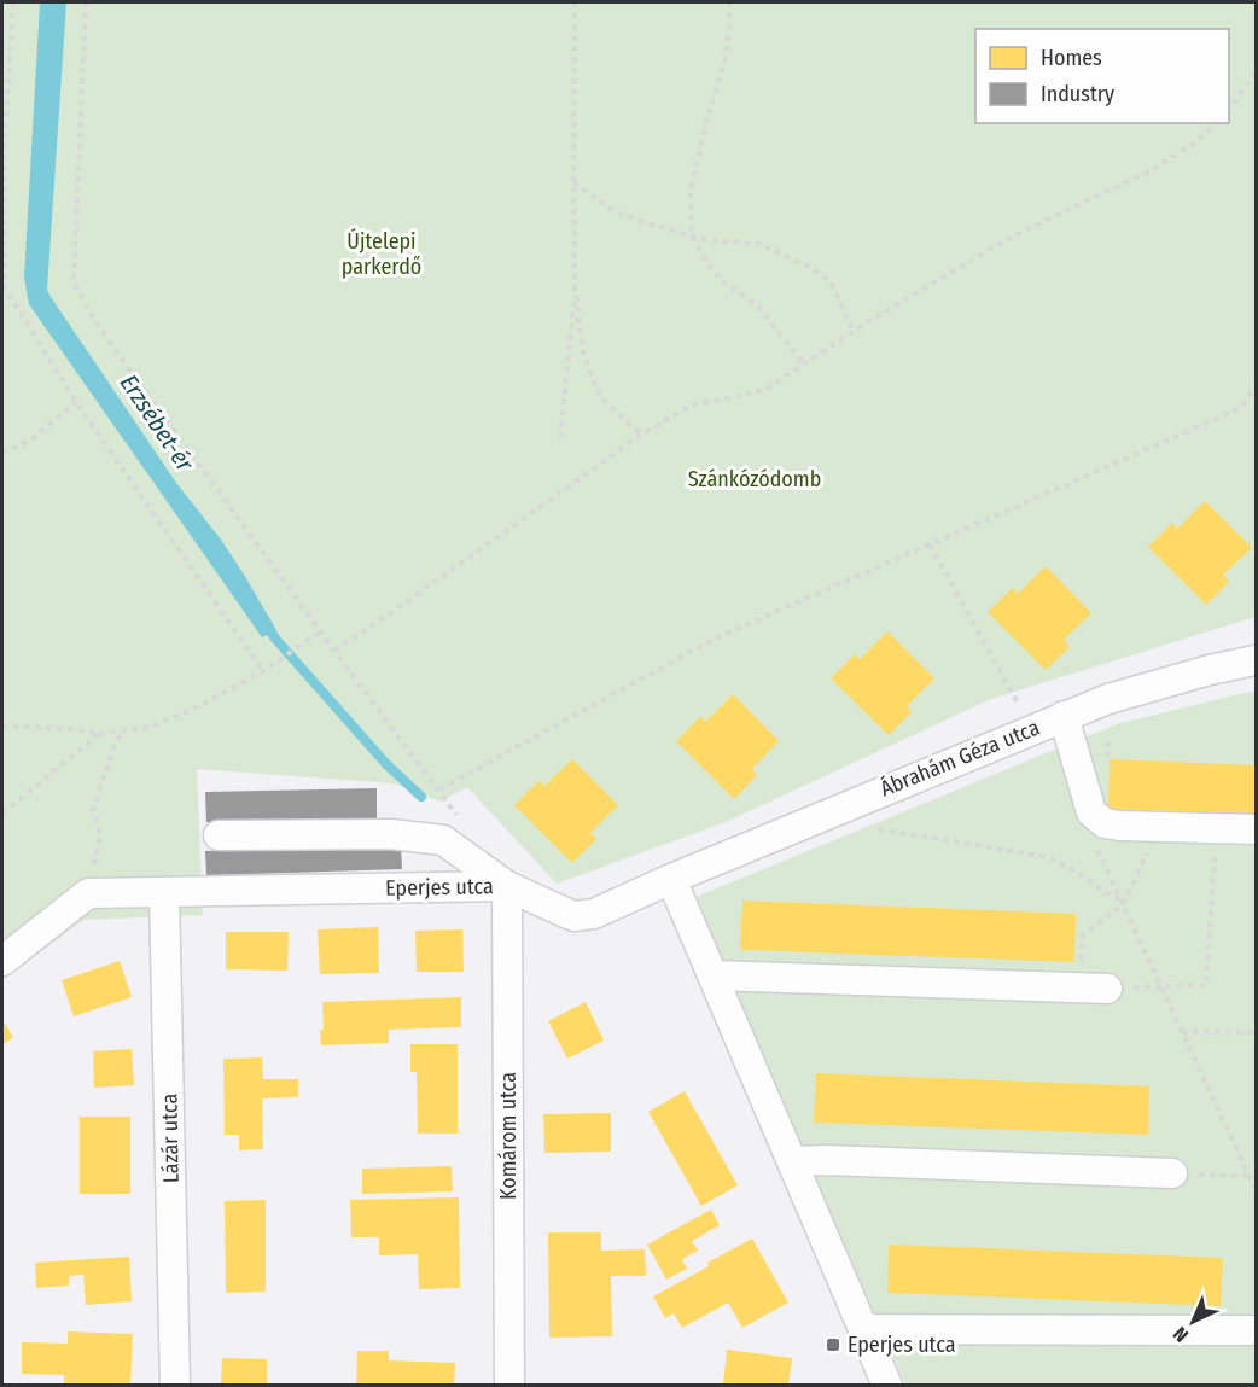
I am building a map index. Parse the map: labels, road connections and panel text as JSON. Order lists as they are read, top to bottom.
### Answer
{
  "streets": {
    "street": [
      "Ábrahám Géza utca",
      "Eperjes utca",
      "Komárom utca",
      "Lázár utca"
    ]
  },
  "crossings": [
    ["Ábrahám Géza utca", "Eperjes utca"],
    ["Eperjes utca", "Komárom utca"],
    ["Eperjes utca", "Lázár utca"]
  ],
  "water": ["Erzsébet-ér"],
  "parks": ["Újtelepi parkerdő", "Szánkózódomb"],
  "places": {
    "transit": ["Eperjes utca"]
  },
  "legend": ["Homes", "Industry"],
  "north": "bottom left"
}
